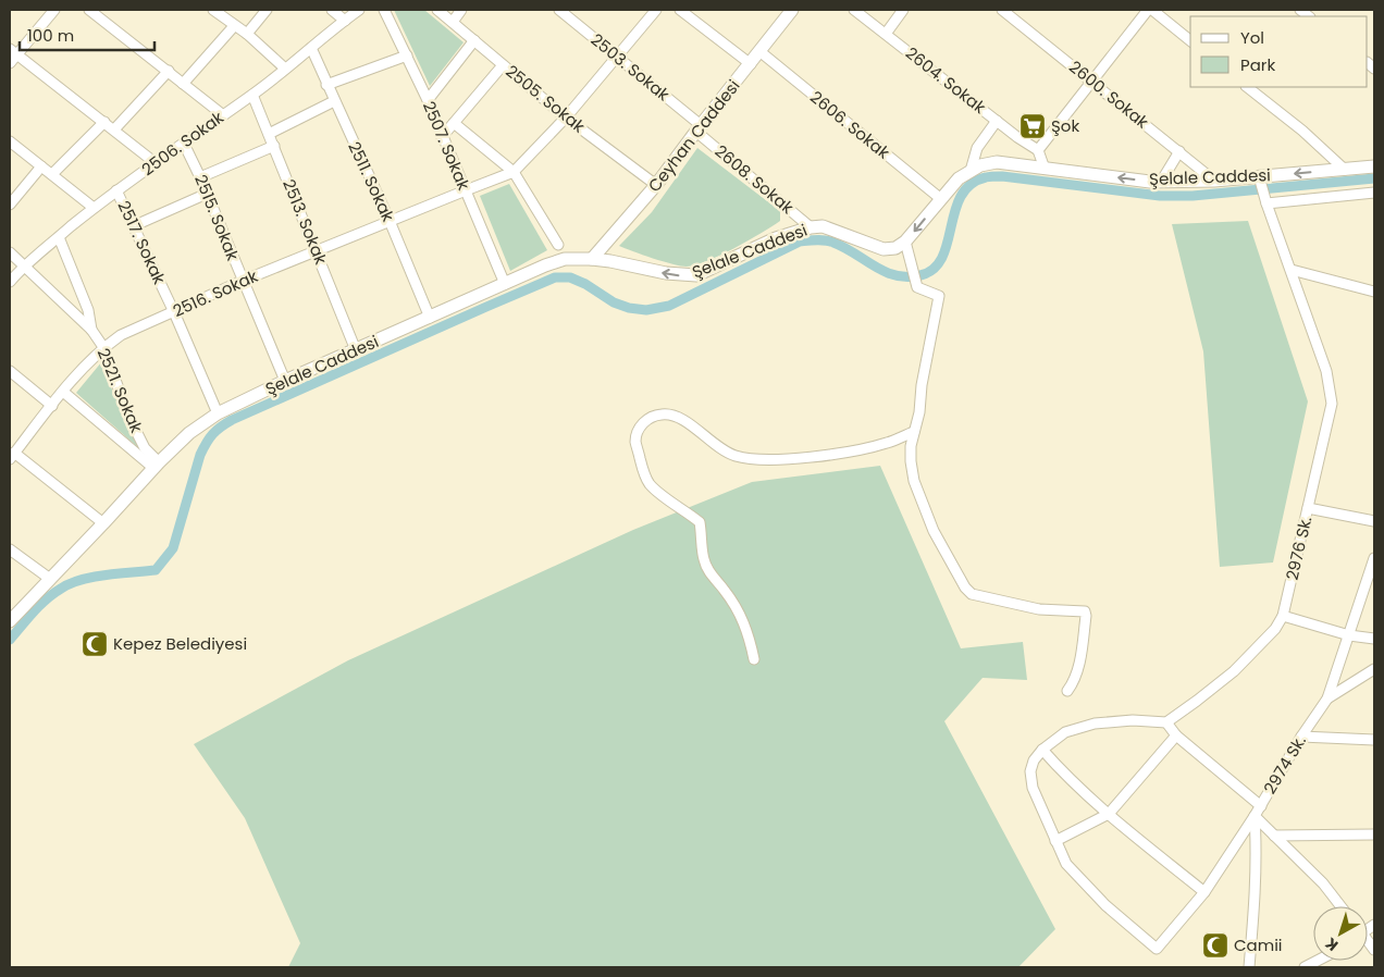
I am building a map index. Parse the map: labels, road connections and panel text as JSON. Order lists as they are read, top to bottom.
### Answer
{
  "streets": {
    "street": [
      "2503. Sokak",
      "2604. Sokak",
      "2600. Sokak",
      "2505. Sokak",
      "2606. Sokak",
      "Ceyhan Caddesi",
      "2506. Sokak",
      "2507. Sokak",
      "Şelale Caddesi",
      "2608. Sokak",
      "2511. Sokak",
      "2515. Sokak",
      "2513. Sokak",
      "2517. Sokak",
      "2516. Sokak",
      "2521. Sokak",
      "2976 Sk.",
      "2974 Sk."
    ]
  },
  "crossings": [
    ["2503. Sokak", "Ceyhan Caddesi"],
    ["2503. Sokak", "2608. Sokak"],
    ["2600. Sokak", "Şelale Caddesi"],
    ["2505. Sokak", "Ceyhan Caddesi"],
    ["2606. Sokak", "Ceyhan Caddesi"],
    ["2606. Sokak", "Şelale Caddesi"],
    ["Ceyhan Caddesi", "Şelale Caddesi"],
    ["Ceyhan Caddesi", "2608. Sokak"],
    ["2506. Sokak", "2511. Sokak"],
    ["2506. Sokak", "2515. Sokak"],
    ["2506. Sokak", "2513. Sokak"],
    ["2506. Sokak", "2517. Sokak"],
    ["2506. Sokak", "2521. Sokak"],
    ["2507. Sokak", "Şelale Caddesi"],
    ["2507. Sokak", "2516. Sokak"],
    ["Şelale Caddesi", "2608. Sokak"],
    ["Şelale Caddesi", "2511. Sokak"],
    ["Şelale Caddesi", "2515. Sokak"],
    ["Şelale Caddesi", "2513. Sokak"],
    ["Şelale Caddesi", "2517. Sokak"],
    ["Şelale Caddesi", "2521. Sokak"],
    ["Şelale Caddesi", "2976 Sk."],
    ["2511. Sokak", "2516. Sokak"],
    ["2515. Sokak", "2516. Sokak"],
    ["2513. Sokak", "2516. Sokak"],
    ["2517. Sokak", "2516. Sokak"],
    ["2516. Sokak", "2521. Sokak"]
  ],
  "places": {
    "supermarket": ["Şok"],
    "mosque": ["Kepez Belediyesi", "Camii"]
  },
  "legend": ["Yol", "Park"],
  "scale_bar": "100 m",
  "north": "bottom left"
}
